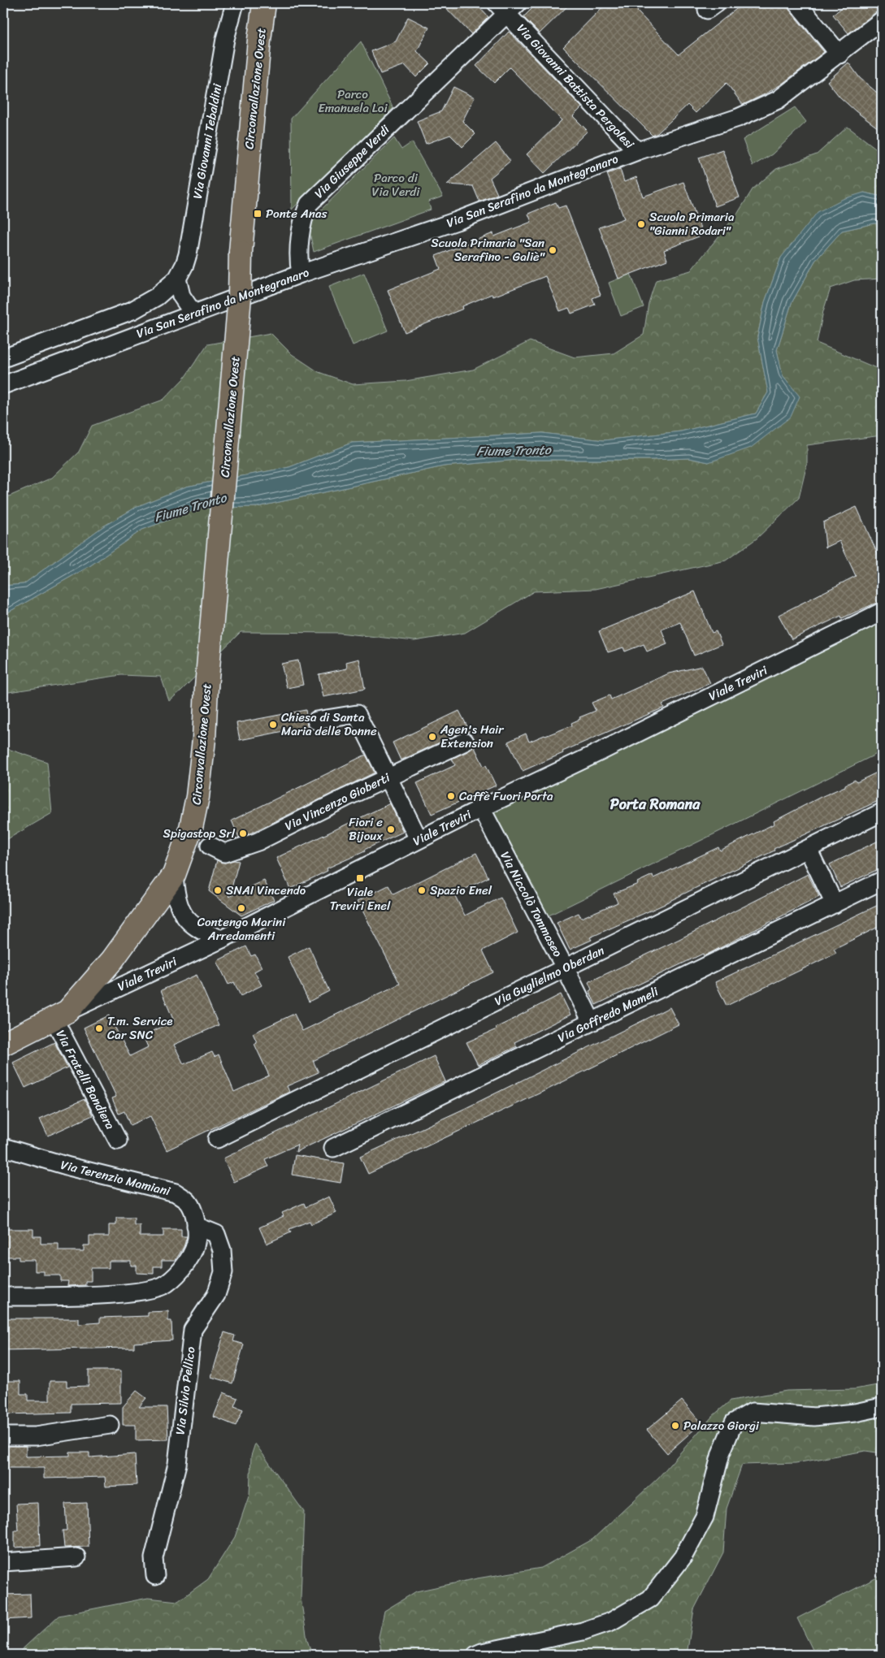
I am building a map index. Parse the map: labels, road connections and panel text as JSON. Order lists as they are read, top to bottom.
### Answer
{
  "streets": {
    "main road": ["Circonvallazione Ovest", "Viale Treviri"],
    "street": [
      "Via Giovanni Battista Pergolesi",
      "Via Giovanni Tebaldini",
      "Via Giuseppe Verdi",
      "Via San Serafino da Montegranaro",
      "Via Vincenzo Gioberti",
      "Via Niccolò Tommaseo",
      "Via Guglielmo Oberdan",
      "Via Goffredo Mameli",
      "Via Fratelli Bandiera",
      "Via Terenzio Mamiani",
      "Via Silvio Pellico"
    ]
  },
  "crossings": [
    ["Via Giovanni Battista Pergolesi", "Via Giuseppe Verdi"],
    ["Via Giovanni Battista Pergolesi", "Via San Serafino da Montegranaro"],
    ["Circonvallazione Ovest", "Viale Treviri"],
    ["Circonvallazione Ovest", "Via Fratelli Bandiera"],
    ["Via Giuseppe Verdi", "Via San Serafino da Montegranaro"],
    ["Viale Treviri", "Via Niccolò Tommaseo"],
    ["Viale Treviri", "Via Fratelli Bandiera"],
    ["Via Niccolò Tommaseo", "Via Guglielmo Oberdan"],
    ["Via Niccolò Tommaseo", "Via Goffredo Mameli"],
    ["Via Terenzio Mamiani", "Via Silvio Pellico"]
  ],
  "districts": ["Porta Romana"],
  "water": ["Fiume Tronto"],
  "parks": ["Parco Emanuela Loi", "Parco di Via Verdi"],
  "places": {
    "transit": ["Ponte Anas", "Viale Treviri Enel"],
    "other": [
      "Scuola Primaria \"Gianni Rodari\"",
      "Scuola Primaria \"San Serafino - Galiè\"",
      "Chiesa di Santa Maria delle Donne",
      "Agen's Hair Extension",
      "Caffè Fuori Porta",
      "Fiori e Bijoux",
      "Spigastop Srl",
      "SNAI Vincendo",
      "Spazio Enel",
      "Contengo Marini Arredamenti",
      "T.m. Service Car SNC",
      "Palazzo Giorgi"
    ]
  }
}
